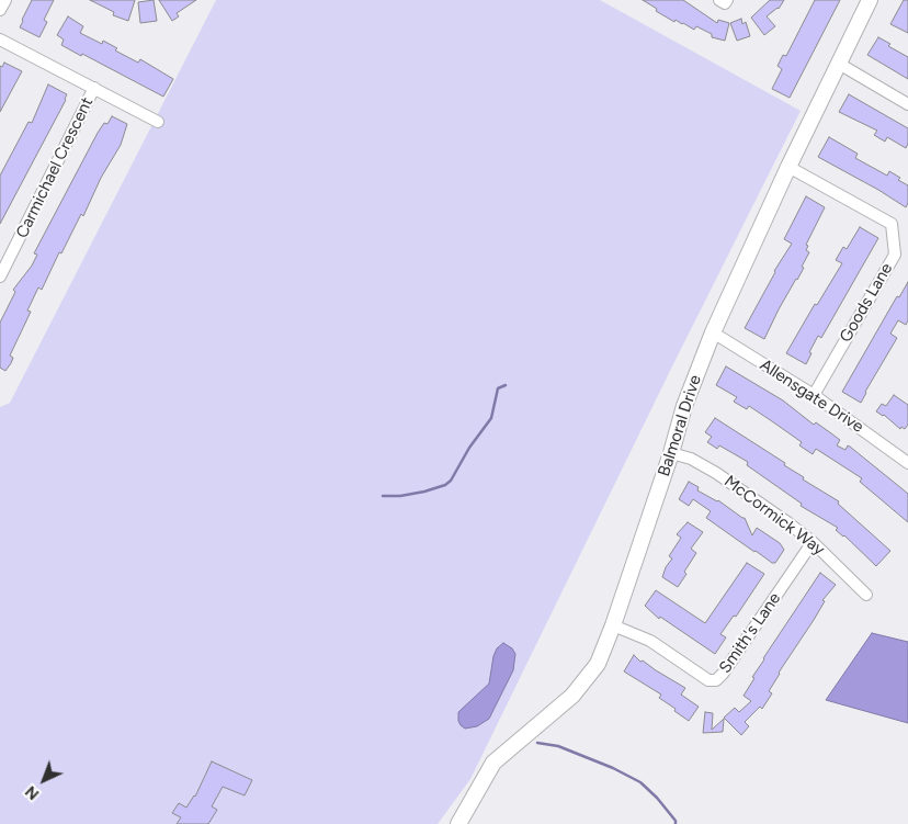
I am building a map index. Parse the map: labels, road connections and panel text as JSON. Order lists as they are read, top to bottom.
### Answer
{
  "streets": {
    "street": [
      "Carmichael Crescent",
      "Goods Lane",
      "Allensgate Drive",
      "Balmoral Drive",
      "McCormick Way",
      "Smith's Lane"
    ]
  },
  "crossings": [
    ["Goods Lane", "Allensgate Drive"],
    ["Goods Lane", "Balmoral Drive"],
    ["Allensgate Drive", "Balmoral Drive"],
    ["Balmoral Drive", "McCormick Way"],
    ["Balmoral Drive", "Smith's Lane"],
    ["McCormick Way", "Smith's Lane"]
  ],
  "north": "bottom left"
}
